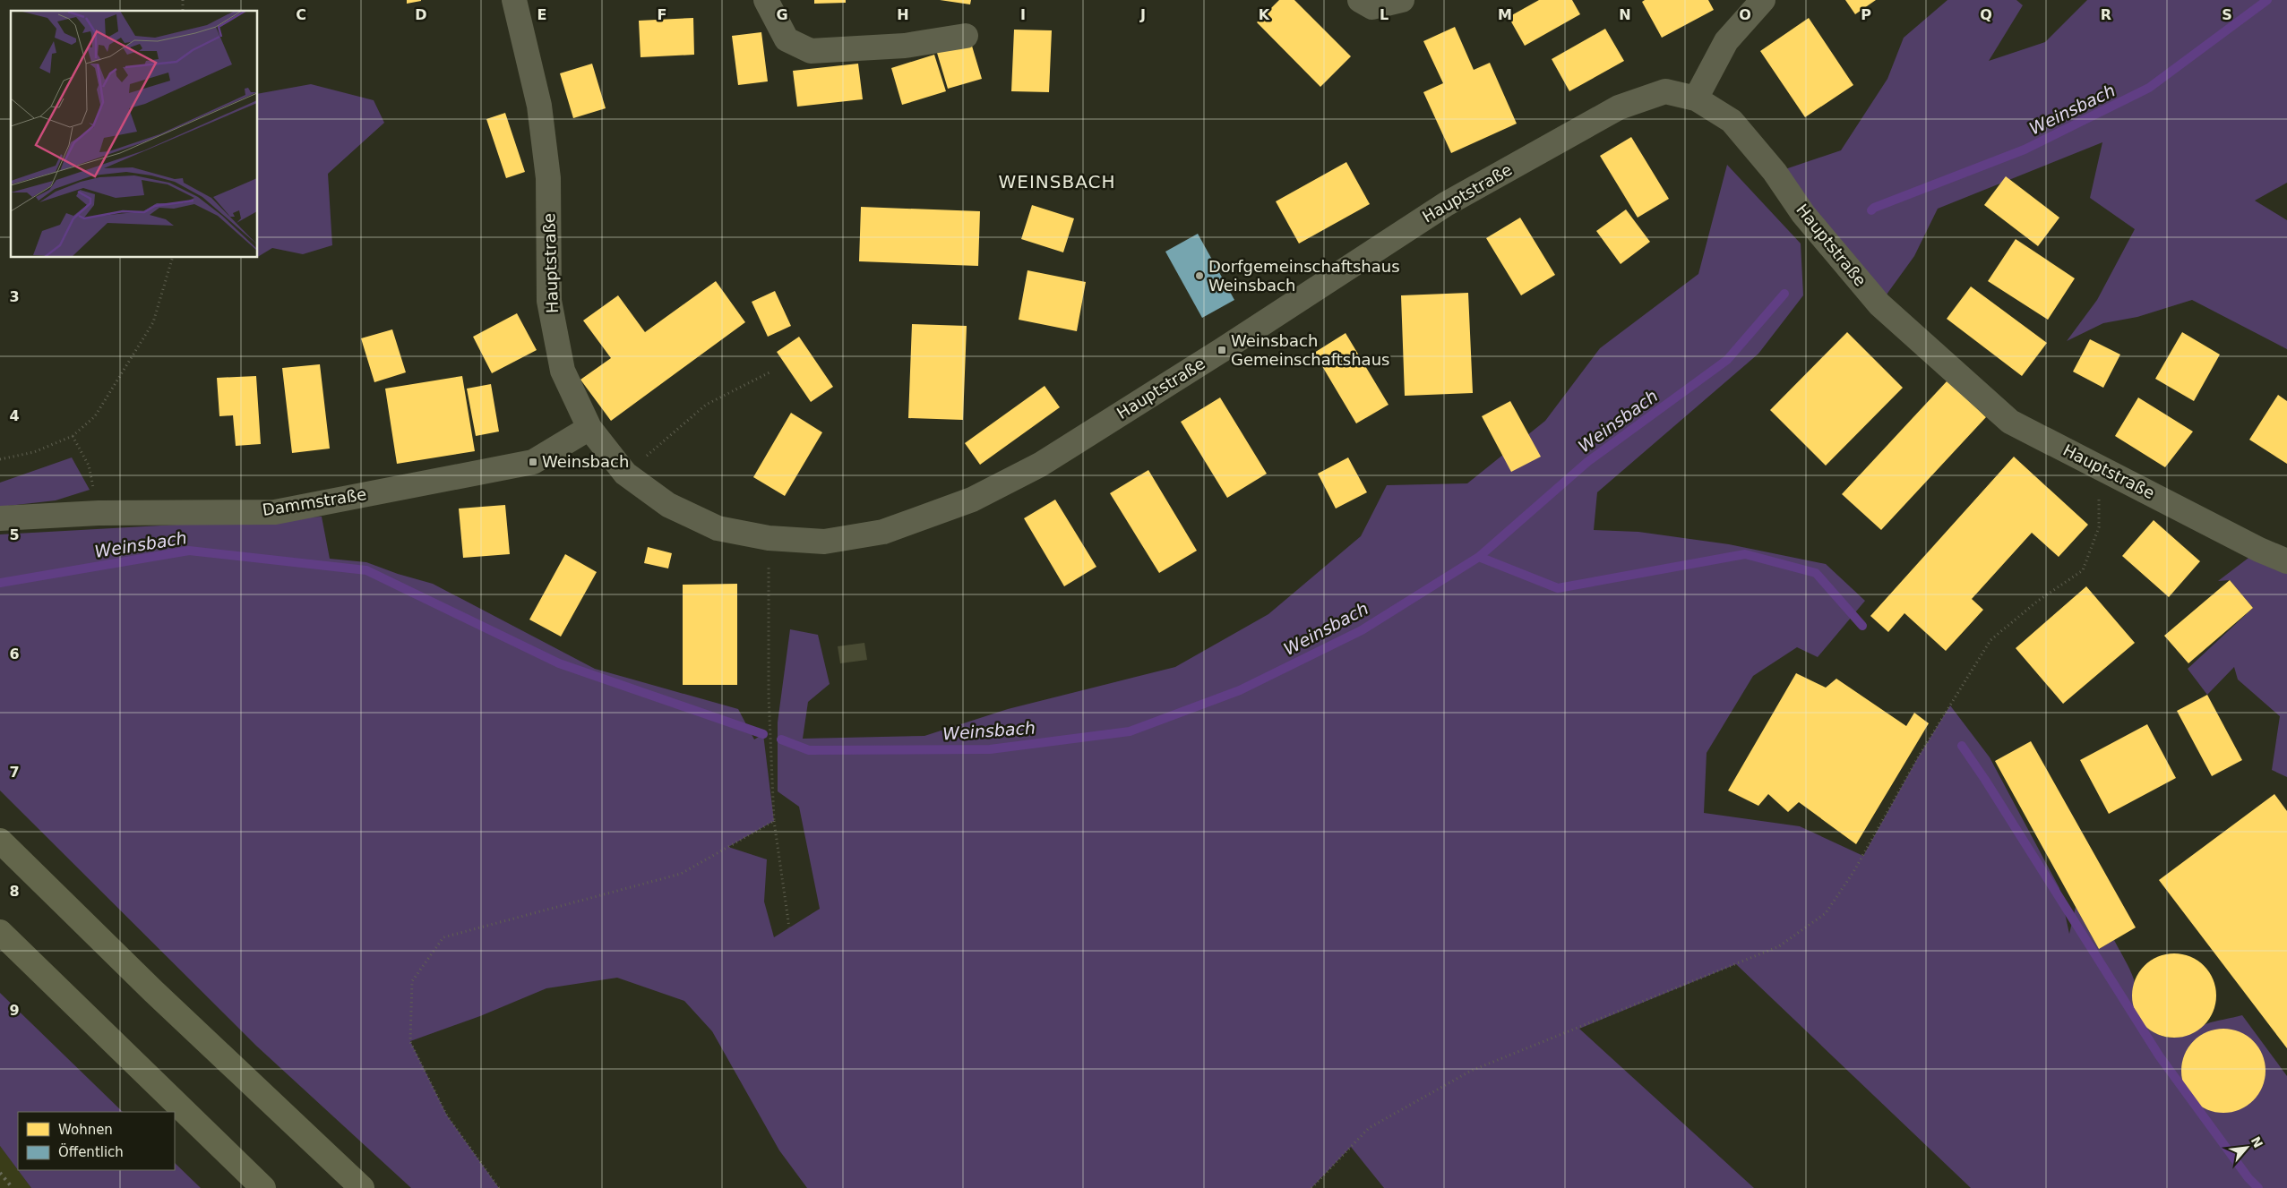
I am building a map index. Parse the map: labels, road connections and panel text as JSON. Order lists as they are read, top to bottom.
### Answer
{
  "streets": {
    "street": ["Hauptstraße", "Dammstraße"]
  },
  "crossings": [
    ["Hauptstraße", "Dammstraße"]
  ],
  "districts": ["WEINSBACH"],
  "water": ["Weinsbach"],
  "places": {
    "other": ["Dorfgemeinschaftshaus Weinsbach"],
    "transit": ["Weinsbach Gemeinschaftshaus", "Weinsbach"]
  },
  "legend": ["Wohnen", "Öffentlich"],
  "north": "top right",
  "grid": {
    "columns": [
      "C",
      "D",
      "E",
      "F",
      "G",
      "H",
      "I",
      "J",
      "K",
      "L",
      "M",
      "N",
      "O",
      "P",
      "Q",
      "R",
      "S"
    ],
    "rows": [
      "3",
      "4",
      "5",
      "6",
      "7",
      "8",
      "9"
    ]
  }
}
